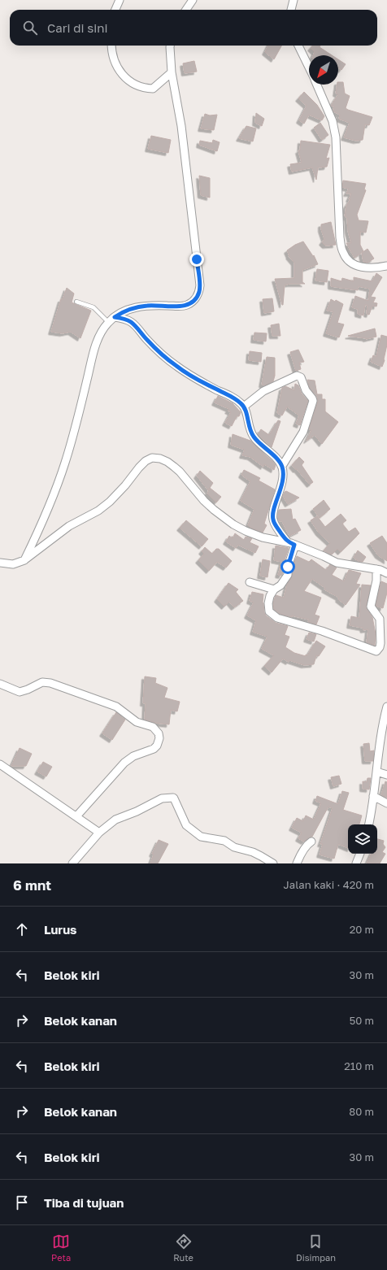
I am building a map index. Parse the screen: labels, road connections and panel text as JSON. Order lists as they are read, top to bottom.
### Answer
{
  "north": "bottom left",
  "page": {
    "search": "Cari di sini",
    "heading": ["6 mnt", "Jalan kaki · 420 m"],
    "list": [
      ["Lurus", "20 m"],
      ["Belok kiri", "30 m"],
      ["Belok kanan", "50 m"],
      ["Belok kiri", "210 m"],
      ["Belok kanan", "80 m"],
      ["Belok kiri", "30 m"],
      "Tiba di tujuan"
    ],
    "nav": ["Peta", "Rute", "Disimpan"]
  }
}
